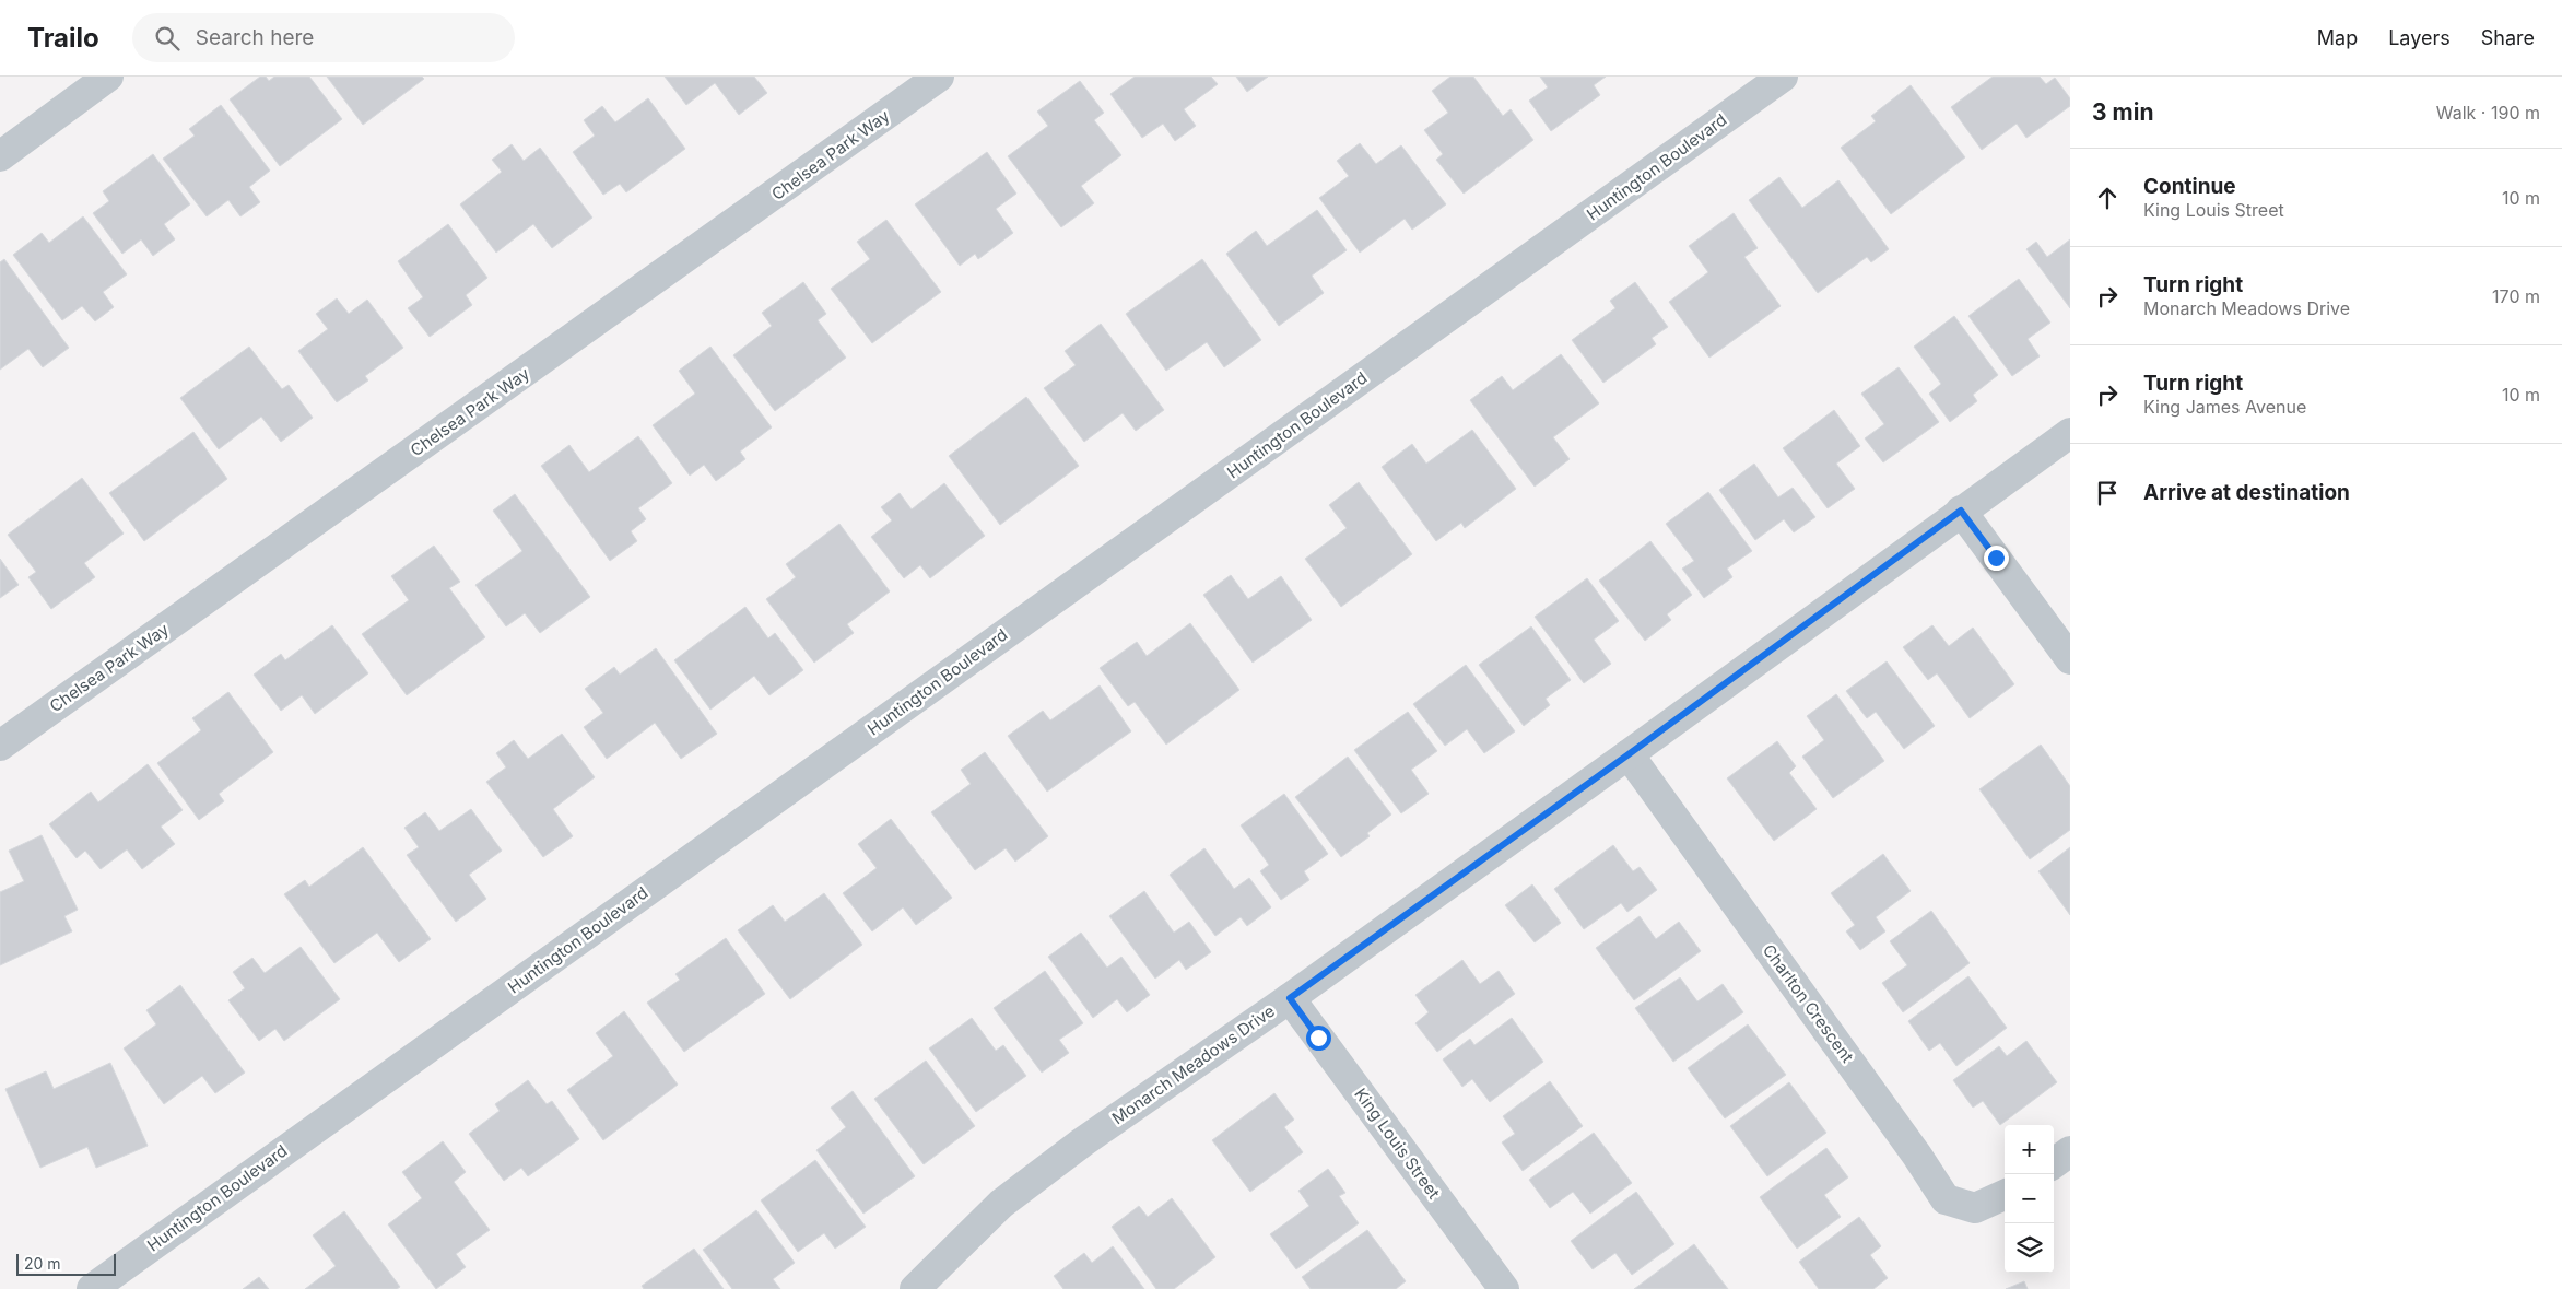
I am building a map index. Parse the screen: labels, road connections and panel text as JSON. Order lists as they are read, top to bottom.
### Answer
{
  "streets": {
    "street": [
      "Chelsea Park Way",
      "Huntington Boulevard",
      "Charlton Crescent",
      "Monarch Meadows Drive",
      "King Louis Street"
    ]
  },
  "crossings": [
    ["Charlton Crescent", "Monarch Meadows Drive"],
    ["Monarch Meadows Drive", "King Louis Street"]
  ],
  "scale_bar": "20 m",
  "page": {
    "header": "Trailo",
    "search": "Search here",
    "nav": ["Map", "Layers", "Share"],
    "heading": ["3 min", "Walk · 190 m"],
    "list": [
      ["Continue", "King Louis Street", "10 m"],
      ["Turn right", "Monarch Meadows Drive", "170 m"],
      ["Turn right", "King James Avenue", "10 m"],
      "Arrive at destination"
    ],
    "map_buttons": ["+", "−"],
    "scale": "20 m"
  }
}
